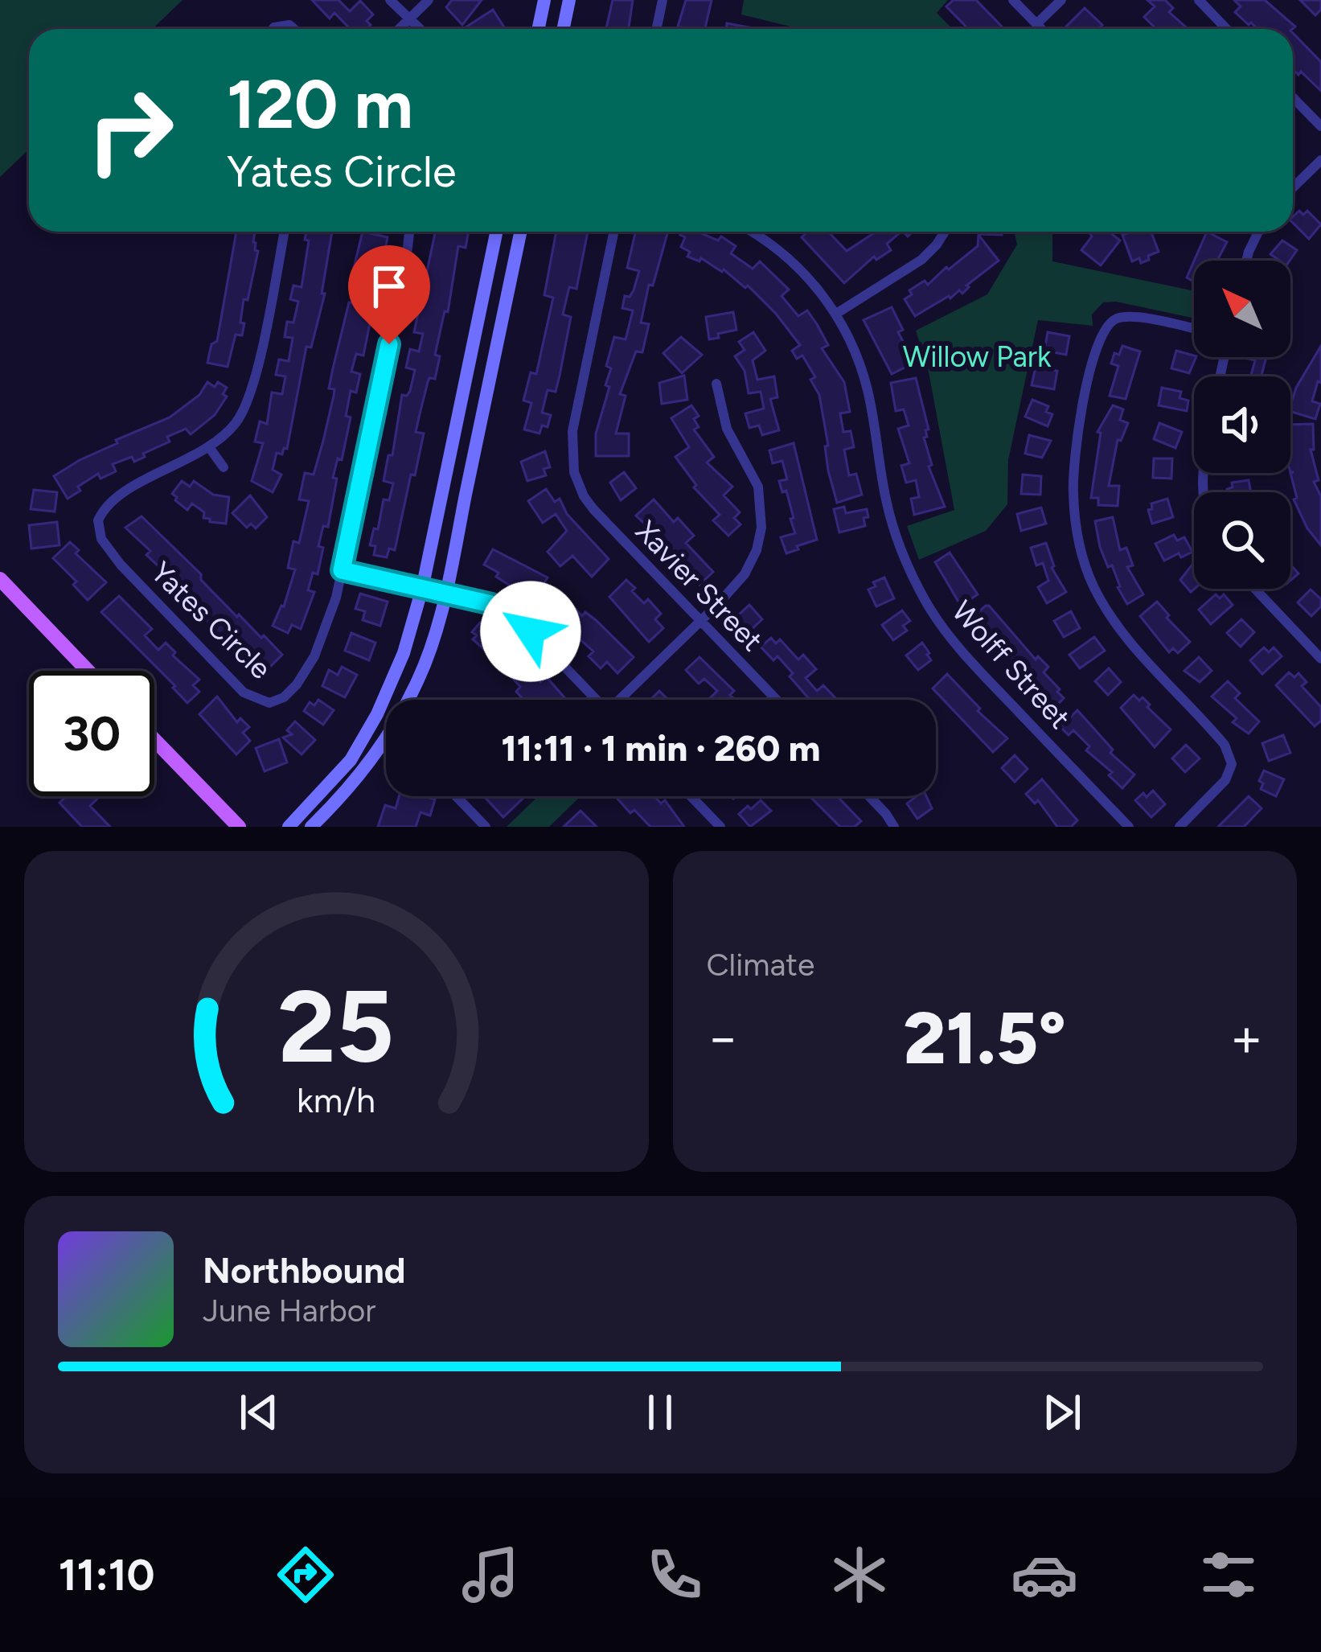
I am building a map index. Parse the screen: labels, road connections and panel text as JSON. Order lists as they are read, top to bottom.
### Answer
{
  "streets": {
    "street": ["Xavier Street", "Yates Circle", "Wolff Street"]
  },
  "parks": ["Willow Park"],
  "north": "top left",
  "page": {
    "turn": ["120 m", "Yates Circle"],
    "limit": "30",
    "trip": "11:11 · 1 min · 260 m",
    "tile": "Climate",
    "heat": ["−", "21.5°", "+"],
    "song": ["Northbound", "June Harbor"],
    "tabs": "11:10",
    "gauge": ["25", "km/h"]
  }
}
